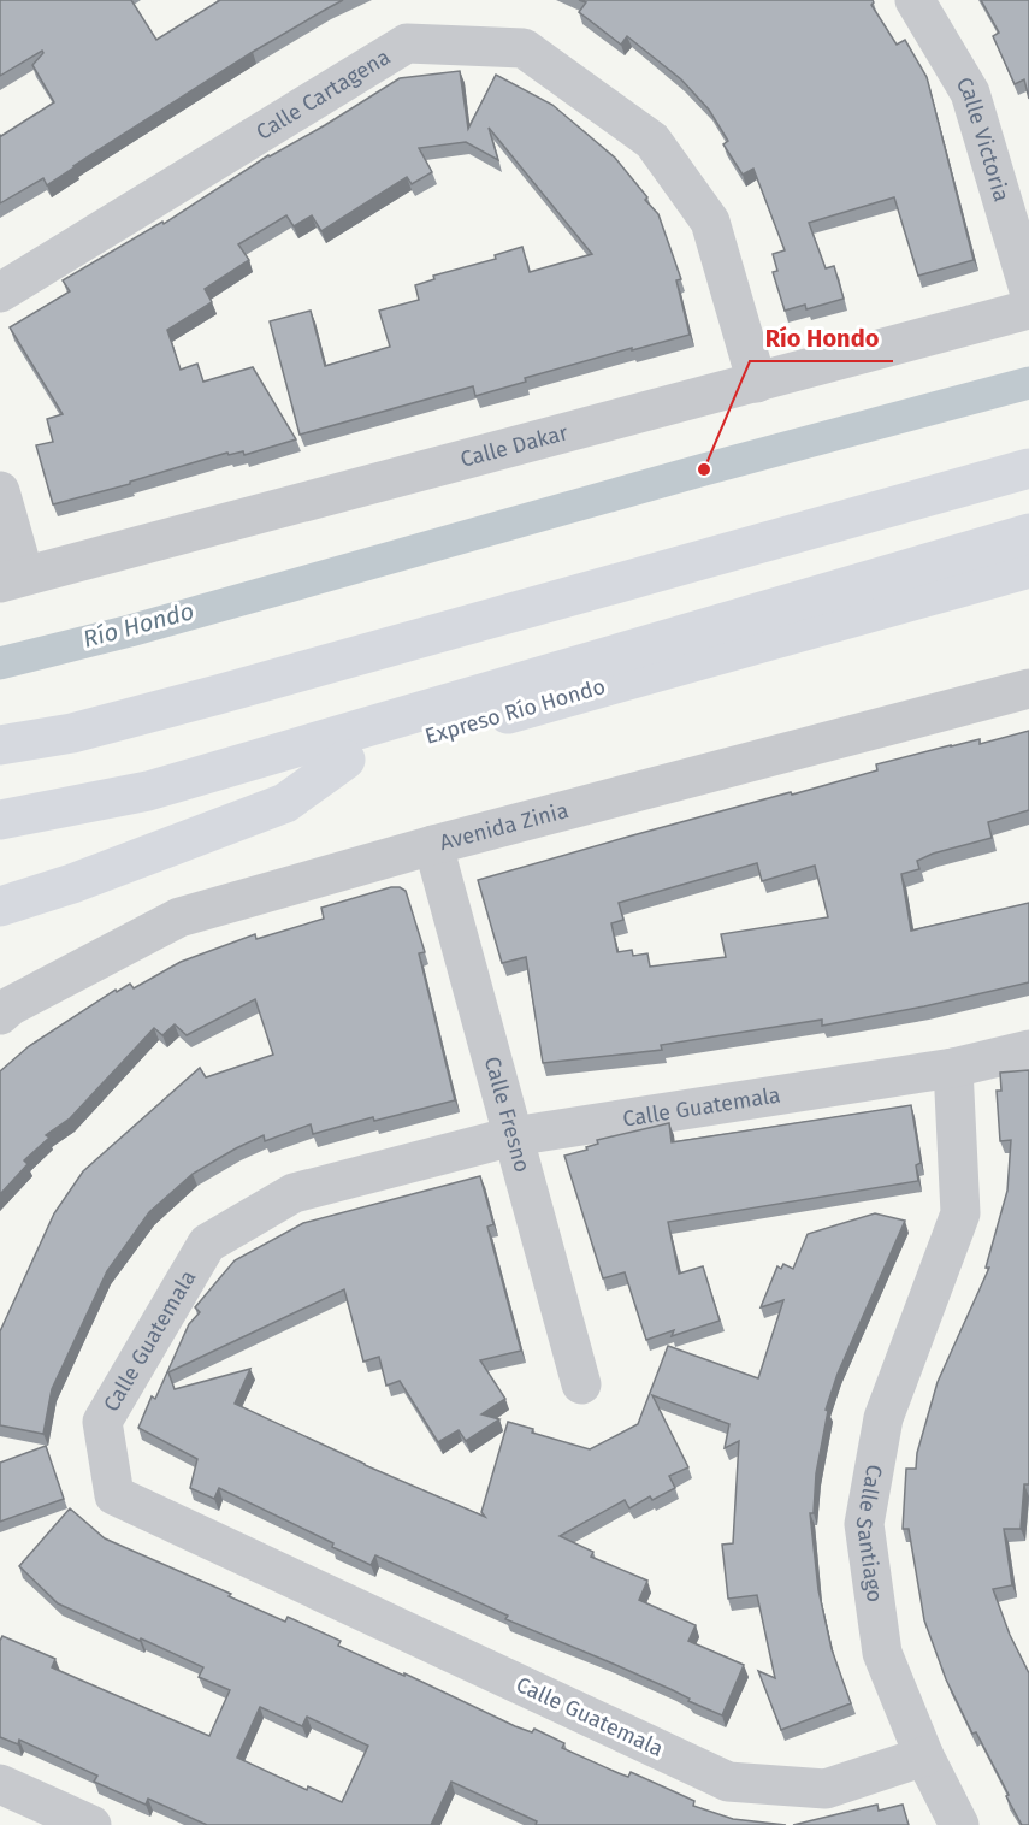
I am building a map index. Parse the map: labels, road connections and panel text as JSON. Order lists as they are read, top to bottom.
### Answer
{
  "streets": {
    "highway": ["Expreso Río Hondo"],
    "street": [
      "Calle Cartagena",
      "Calle Victoria",
      "Calle Dakar",
      "Avenida Zinia",
      "Calle Guatemala",
      "Calle Fresno",
      "Calle Santiago"
    ]
  },
  "crossings": [
    ["Calle Cartagena", "Calle Dakar"],
    ["Avenida Zinia", "Calle Fresno"],
    ["Calle Guatemala", "Calle Fresno"],
    ["Calle Guatemala", "Calle Santiago"]
  ],
  "water": ["Río Hondo"],
  "places": ["Río Hondo"]
}
